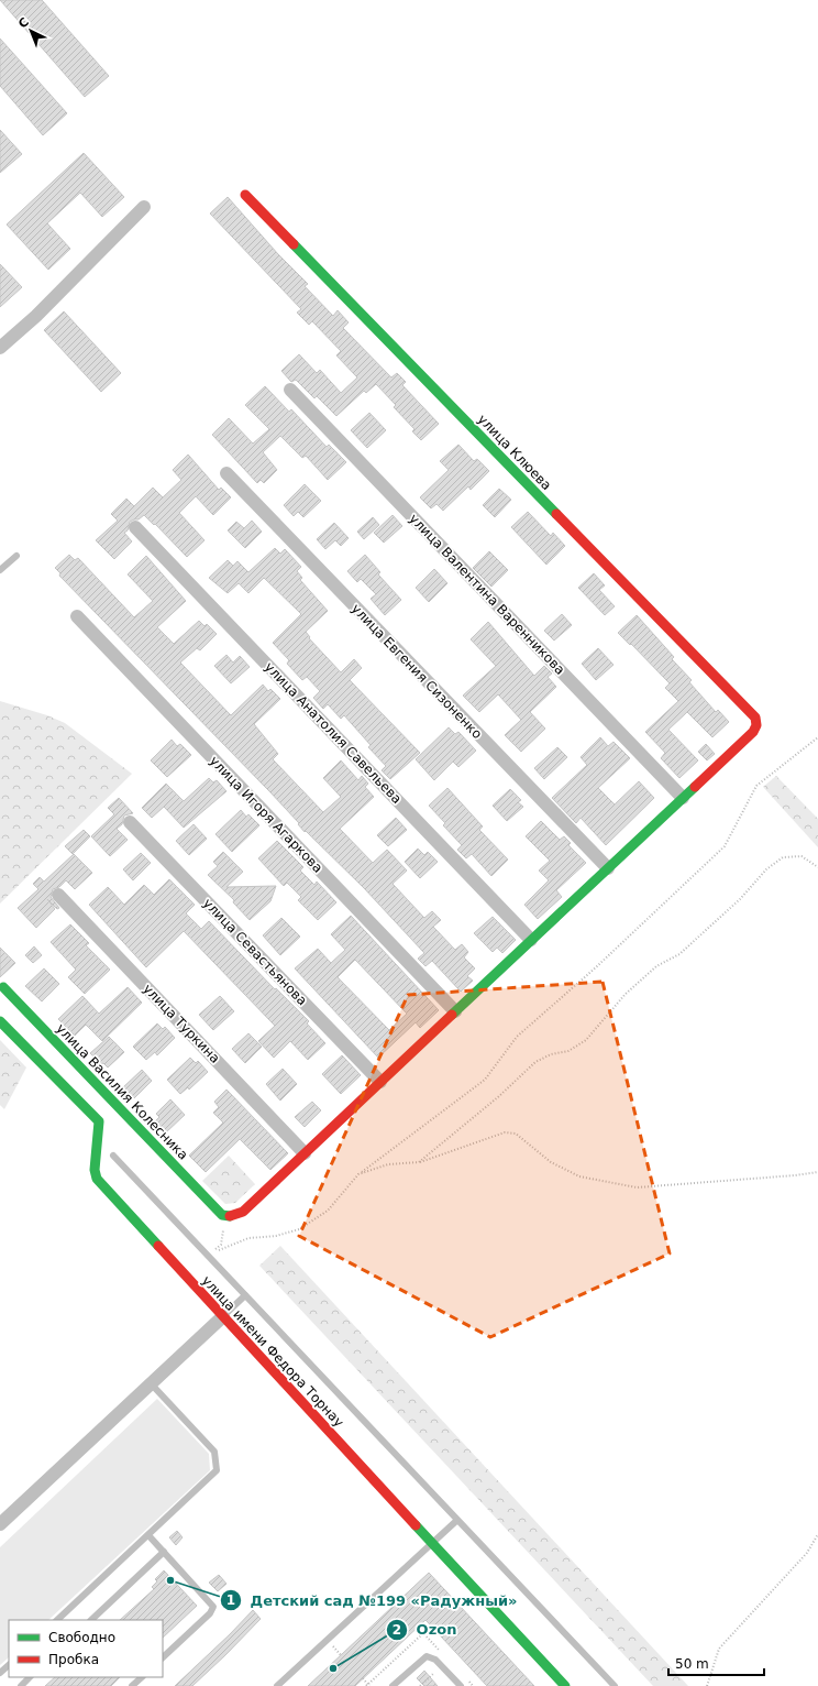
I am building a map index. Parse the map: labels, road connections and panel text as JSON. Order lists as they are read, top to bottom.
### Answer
{
  "streets": {
    "street": [
      "улица Клюева",
      "улица Валентина Варенникова",
      "улица Евгения Сизоненко",
      "улица Анатолия Савельева",
      "улица Игоря Агаркова",
      "улица Севастьянова",
      "улица Туркина",
      "улица Василия Колесника",
      "улица имени Федора Торнау"
    ]
  },
  "crossings": [
    ["улица Клюева", "улица Валентина Варенникова"]
  ],
  "places": ["Детский сад №199 «Радужный»", "Ozon"],
  "legend": ["Свободно", "Пробка"],
  "scale_bar": "50 m",
  "north": "top left"
}
